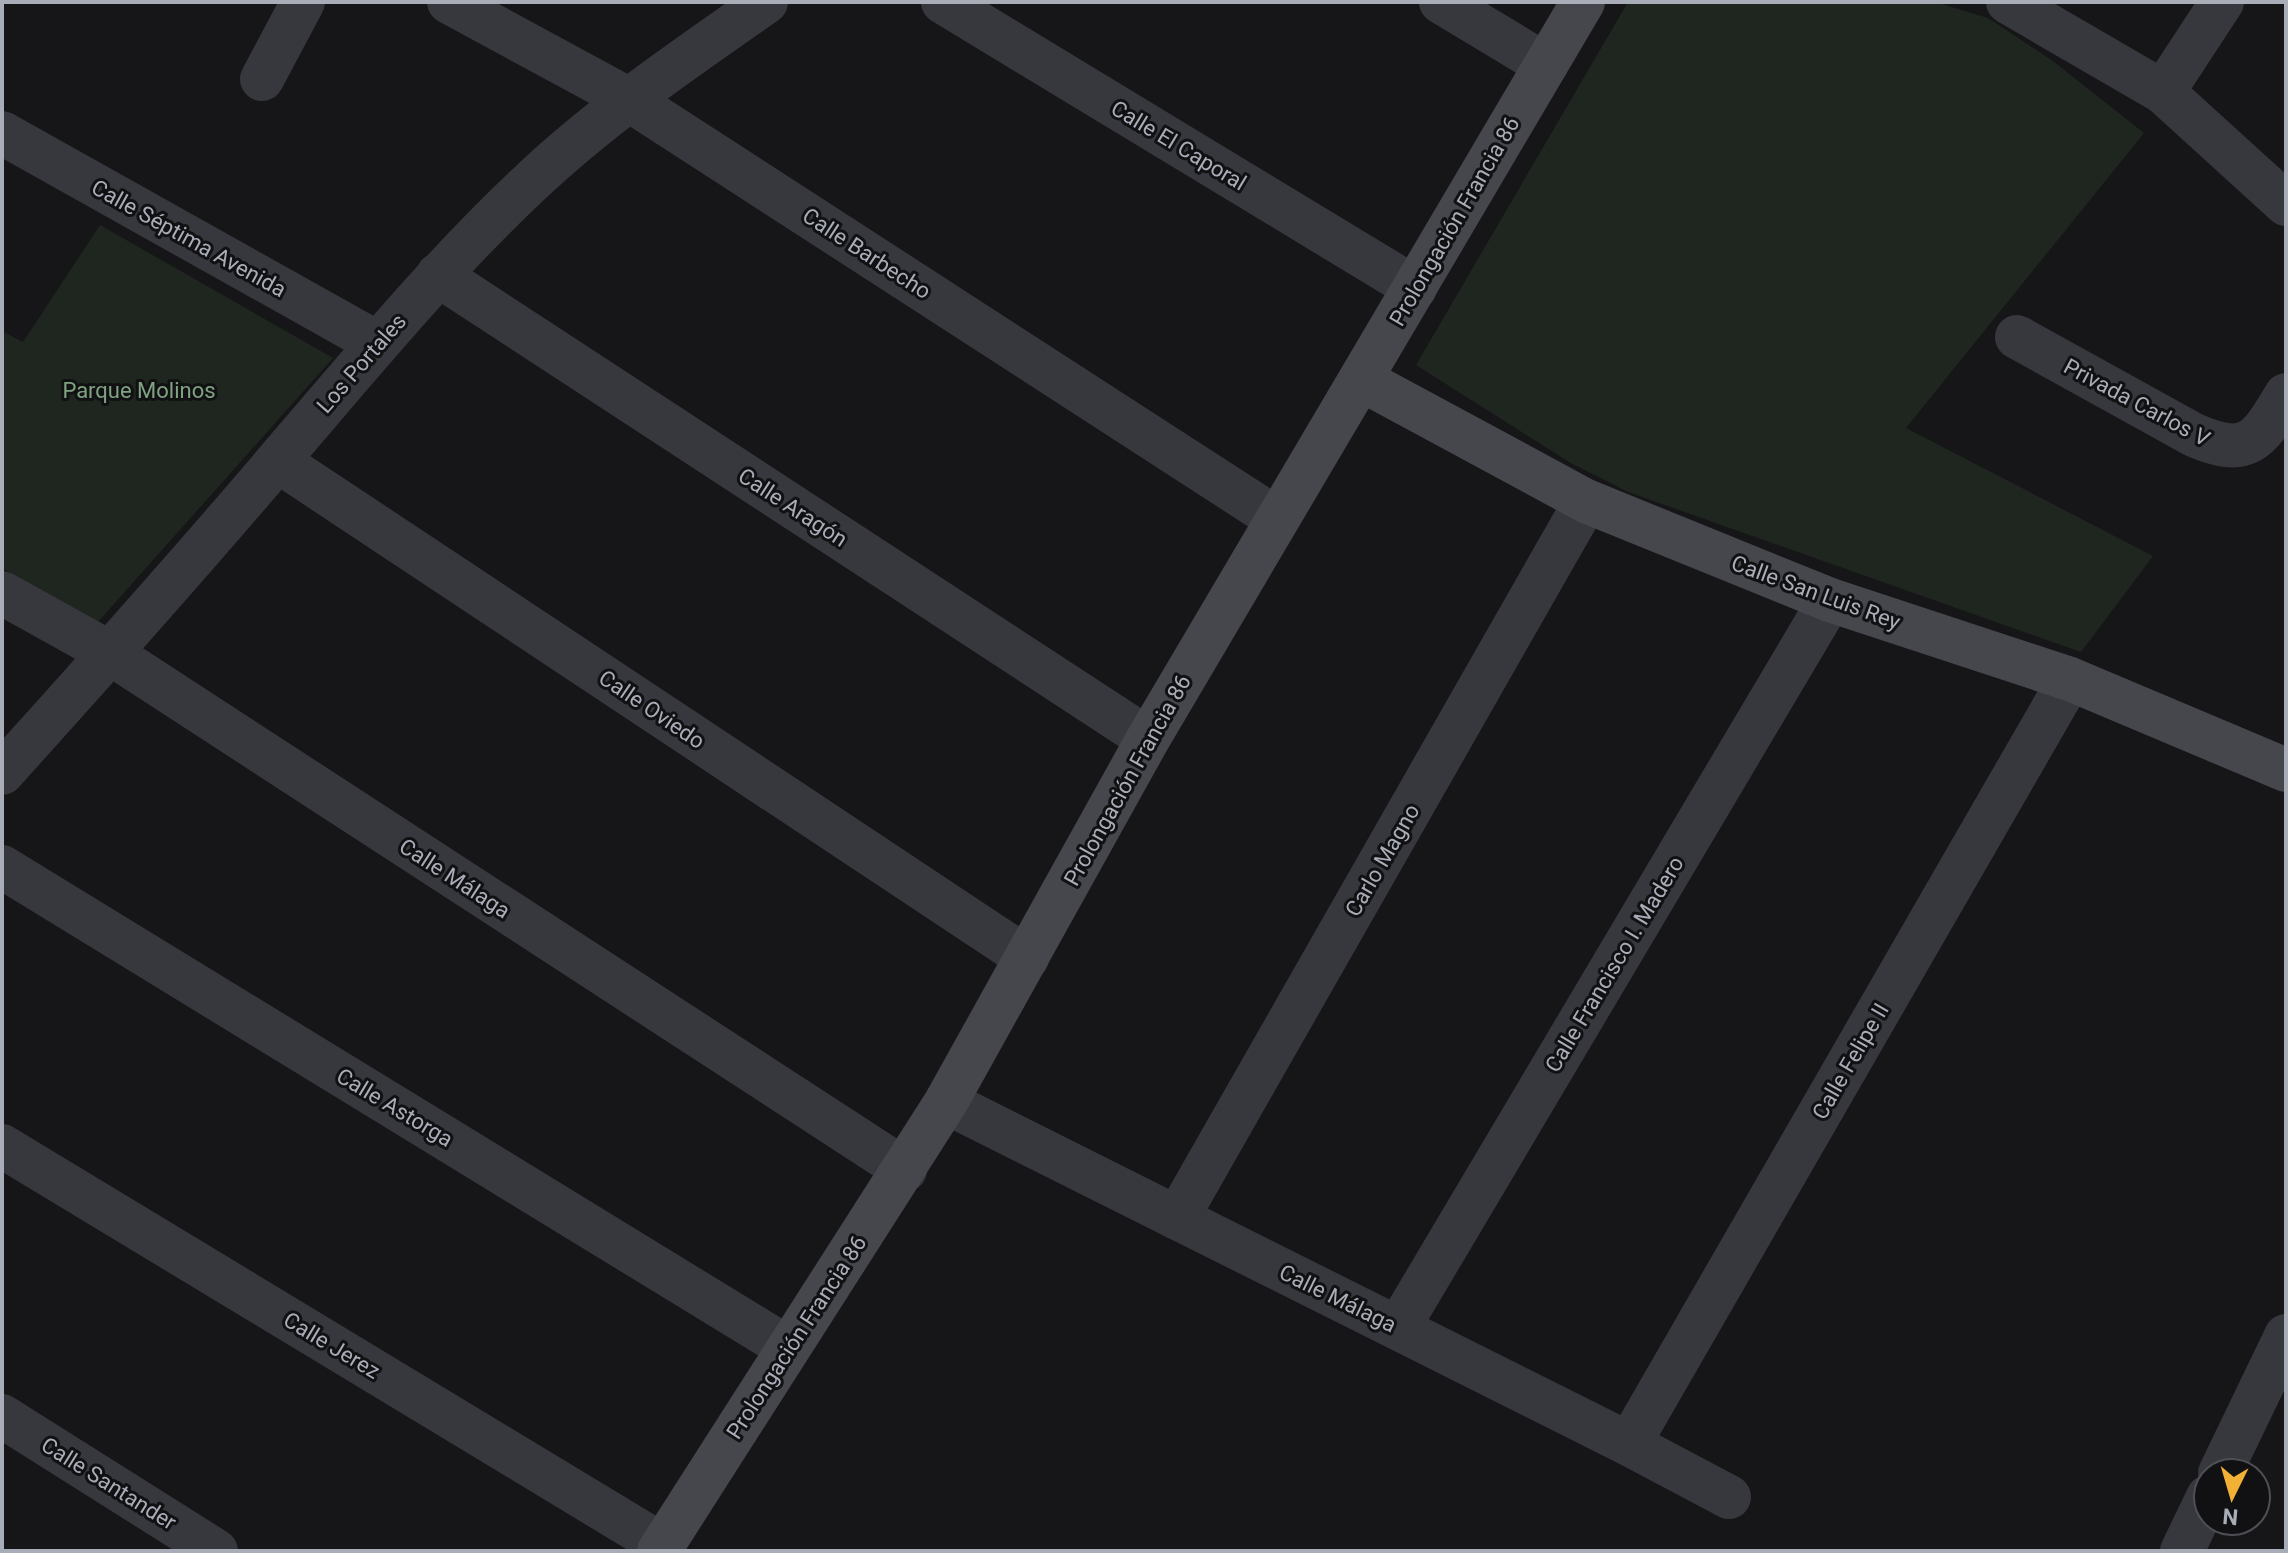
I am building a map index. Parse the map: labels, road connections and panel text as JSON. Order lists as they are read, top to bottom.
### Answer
{
  "streets": {
    "street": [
      "Calle El Caporal",
      "Prolongación Francia 86",
      "Calle Séptima Avenida",
      "Calle Barbecho",
      "Los Portales",
      "Privada Carlos V",
      "Calle Aragón",
      "Calle San Luis Rey",
      "Calle Oviedo",
      "Carlo Magno",
      "Calle Málaga",
      "Calle Francisco I. Madero",
      "Calle Felipe II",
      "Calle Astorga",
      "Calle Jerez",
      "Calle Santander"
    ]
  },
  "crossings": [
    ["Calle El Caporal", "Prolongación Francia 86"],
    ["Prolongación Francia 86", "Calle Barbecho"],
    ["Prolongación Francia 86", "Calle Aragón"],
    ["Prolongación Francia 86", "Calle San Luis Rey"],
    ["Prolongación Francia 86", "Calle Oviedo"],
    ["Prolongación Francia 86", "Calle Málaga"],
    ["Prolongación Francia 86", "Calle Astorga"],
    ["Prolongación Francia 86", "Calle Jerez"],
    ["Calle Séptima Avenida", "Los Portales"],
    ["Calle Barbecho", "Los Portales"],
    ["Los Portales", "Calle Aragón"],
    ["Los Portales", "Calle Oviedo"],
    ["Los Portales", "Calle Málaga"],
    ["Calle San Luis Rey", "Carlo Magno"],
    ["Calle San Luis Rey", "Calle Francisco I. Madero"],
    ["Calle San Luis Rey", "Calle Felipe II"],
    ["Carlo Magno", "Calle Málaga"],
    ["Calle Málaga", "Calle Francisco I. Madero"],
    ["Calle Málaga", "Calle Felipe II"]
  ],
  "parks": ["Parque Molinos"],
  "north": "bottom"
}
